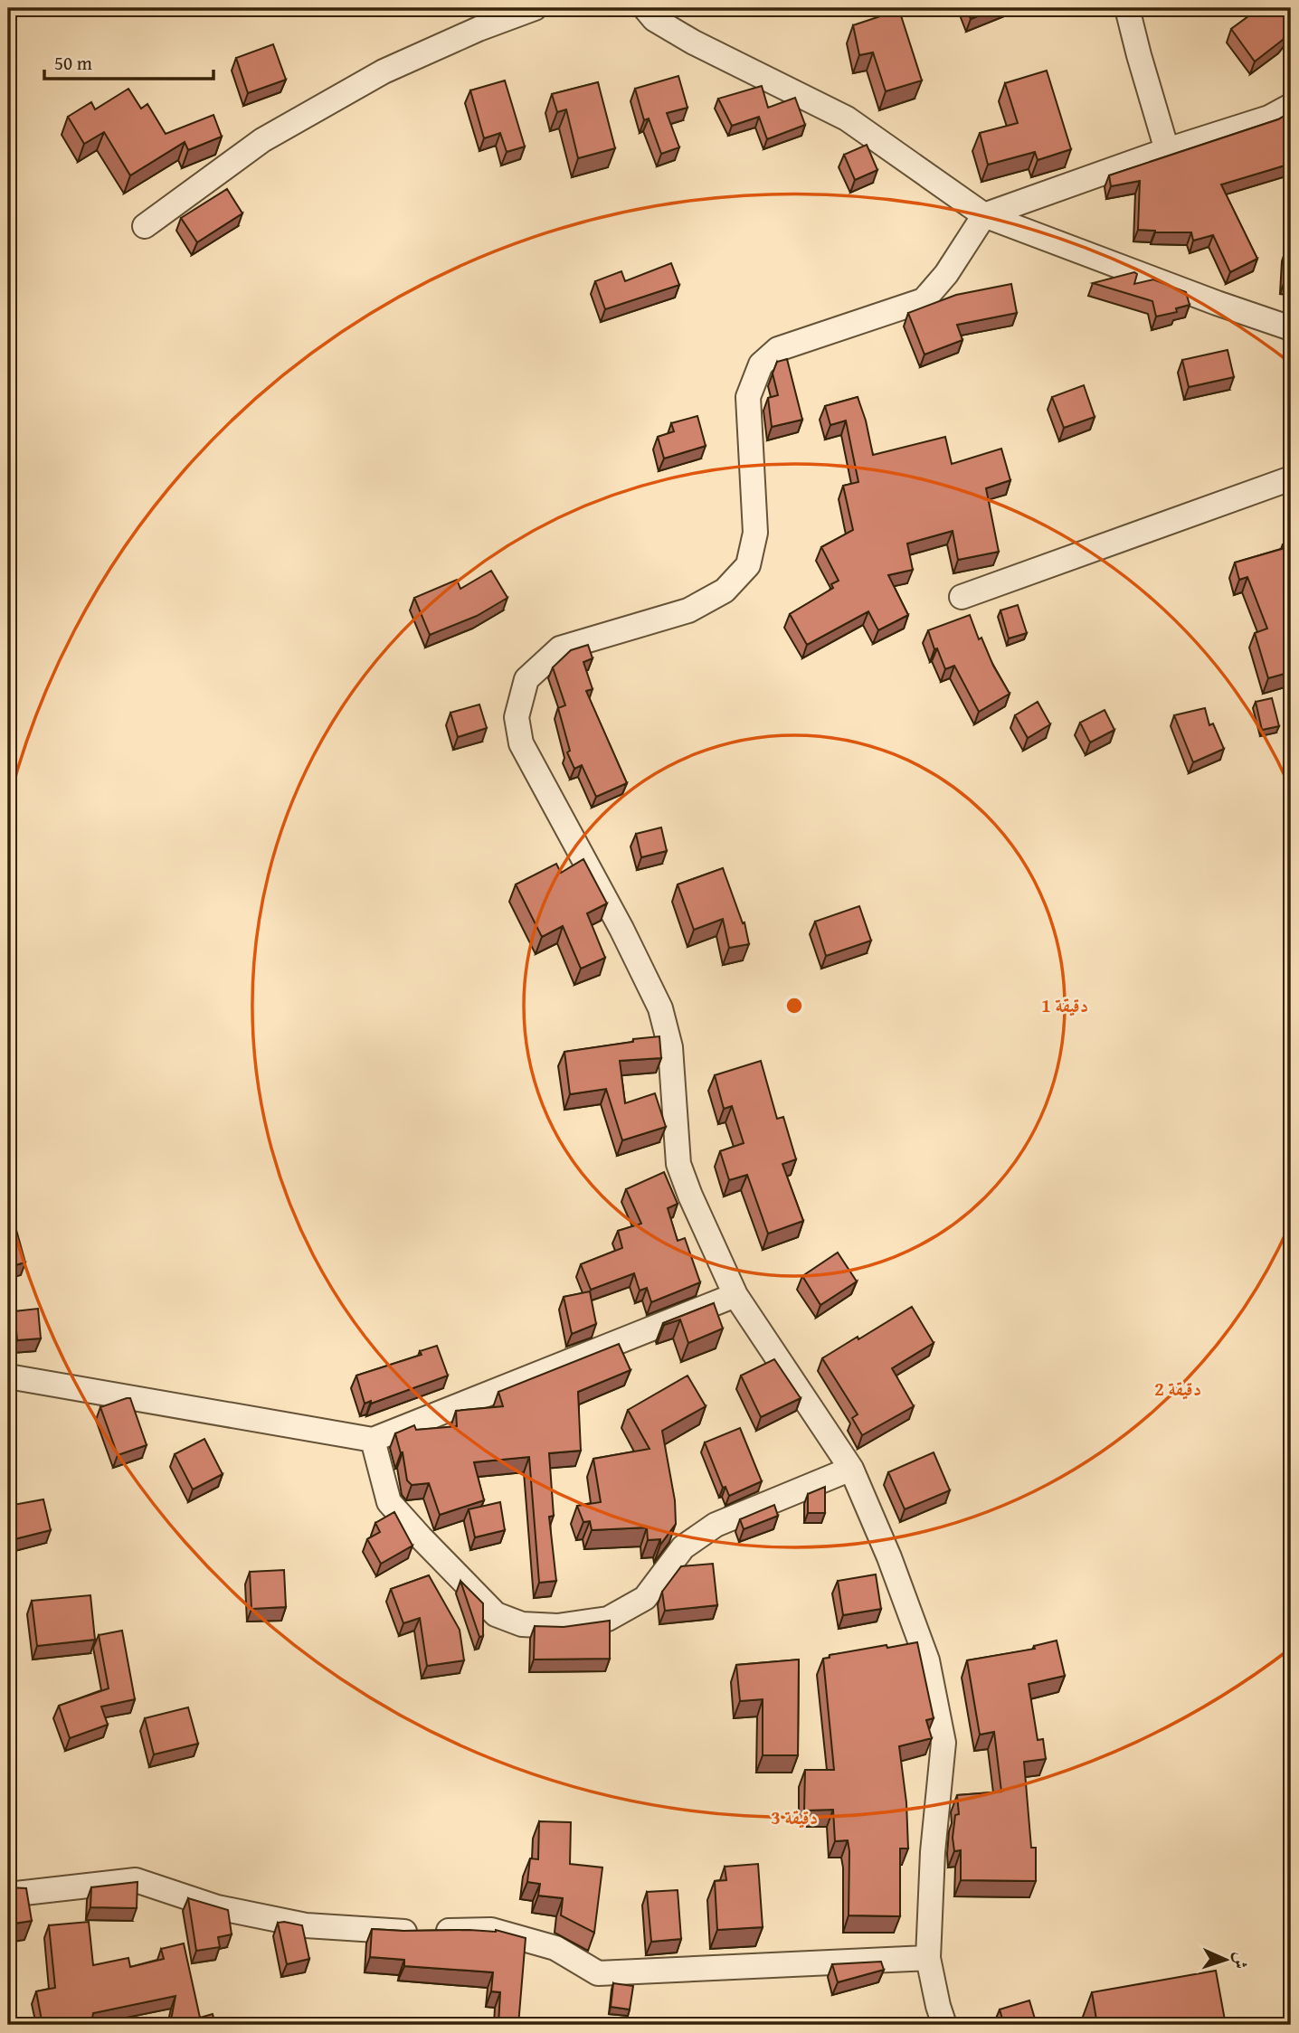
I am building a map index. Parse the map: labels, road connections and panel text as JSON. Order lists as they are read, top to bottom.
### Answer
{
  "scale_bar": "50 m",
  "north": "right",
  "rings": ["1 دقيقة", "2 دقيقة", "3 دقيقة"]
}
